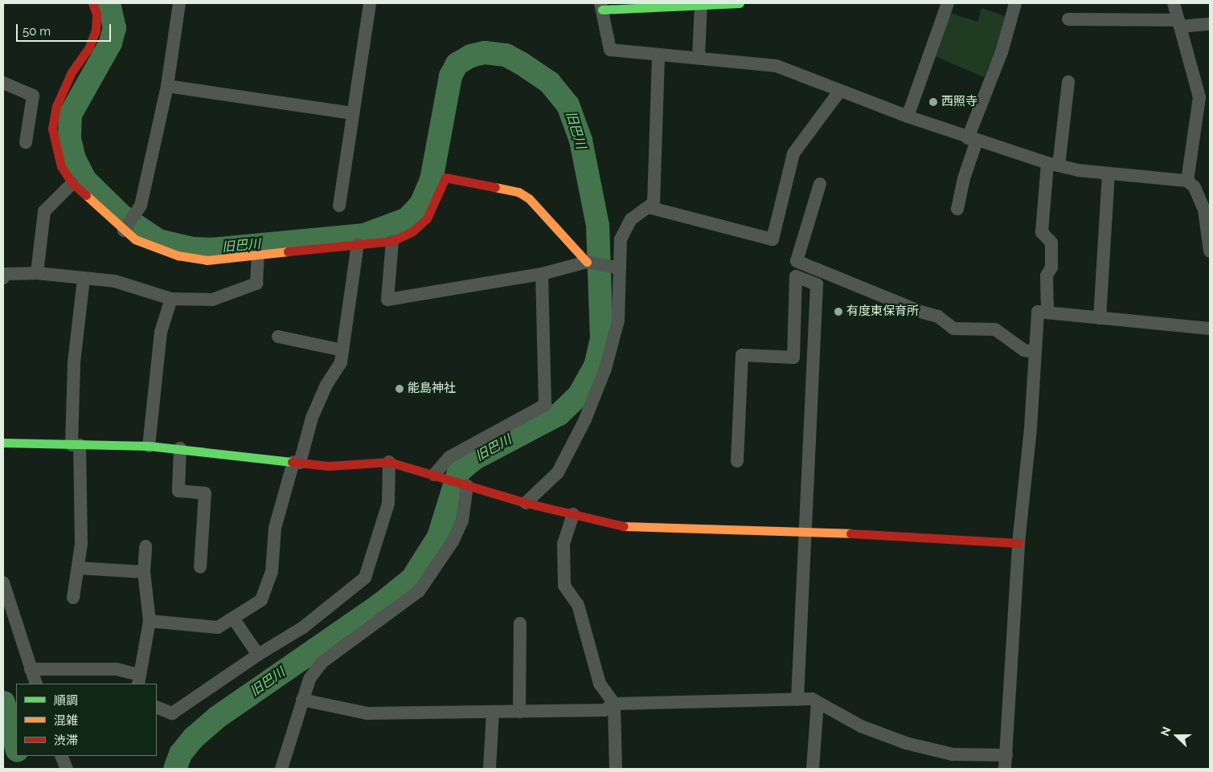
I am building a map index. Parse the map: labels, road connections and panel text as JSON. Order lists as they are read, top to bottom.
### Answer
{
  "water": ["旧巴川"],
  "places": ["西照寺", "有度東保育所", "能島神社"],
  "legend": ["順調", "混雑", "渋滞"],
  "scale_bar": "50 m",
  "north": "left"
}
